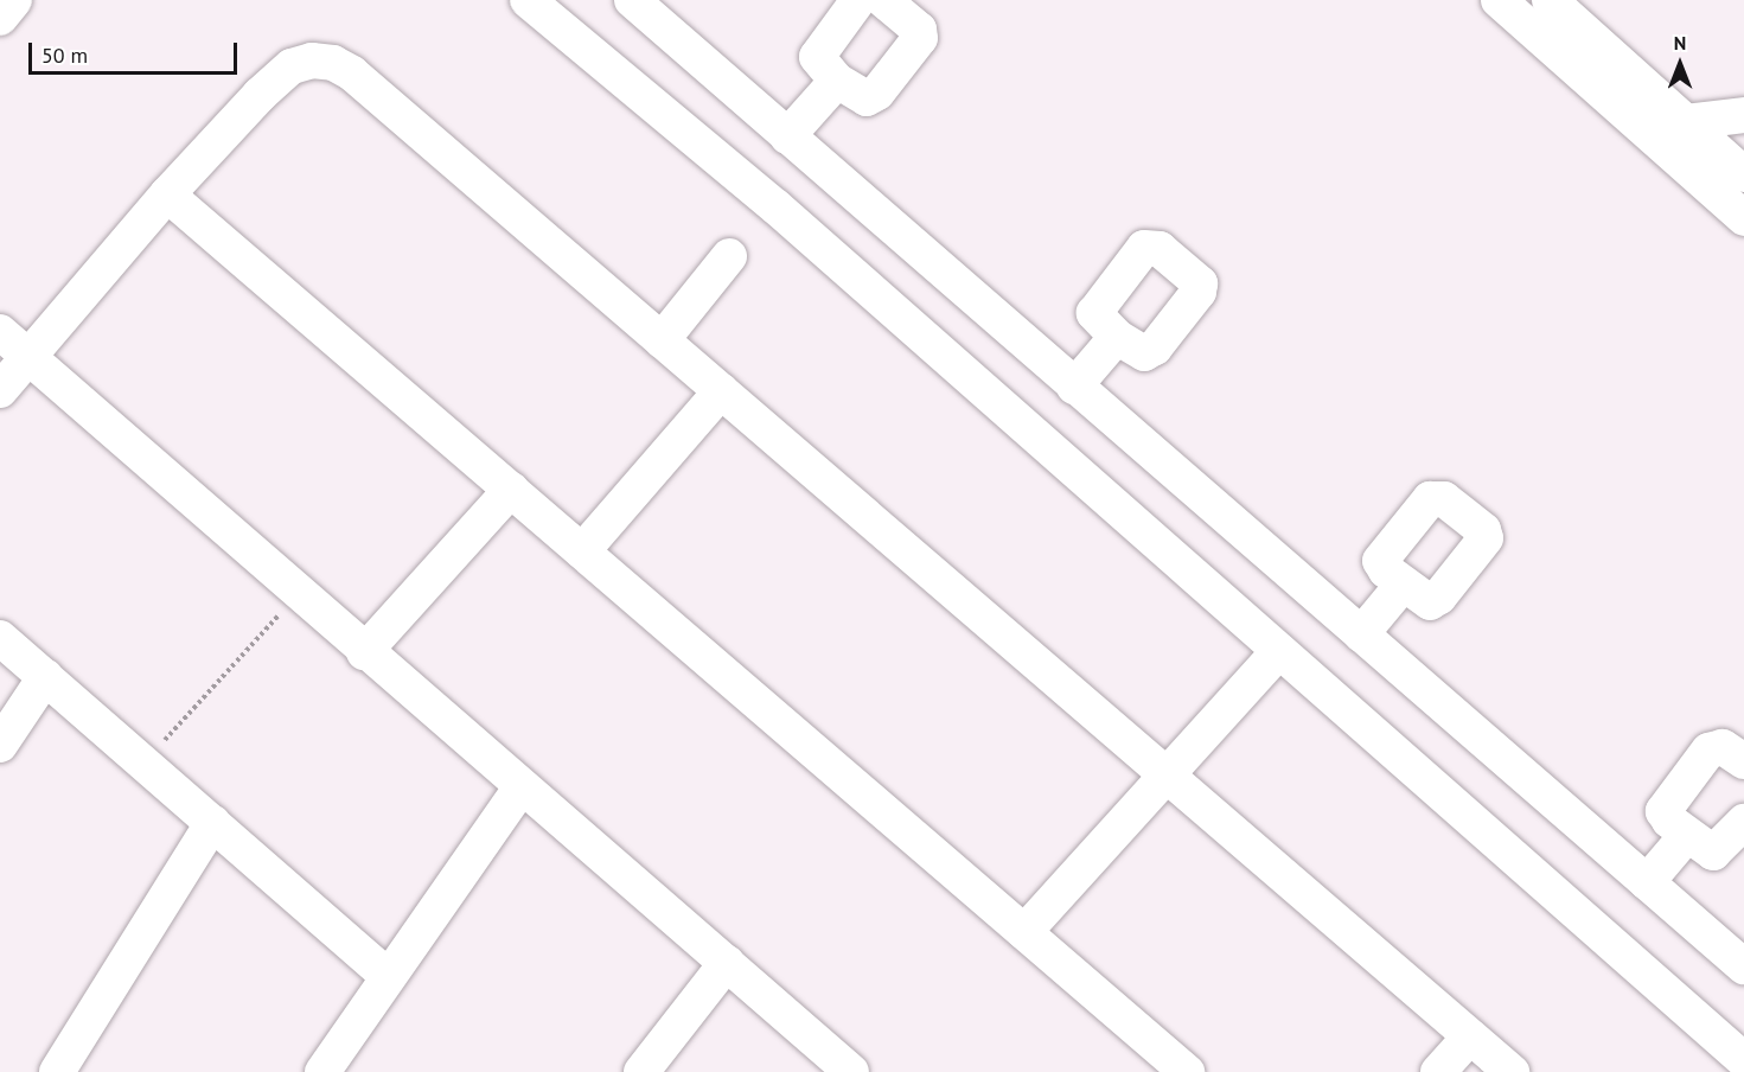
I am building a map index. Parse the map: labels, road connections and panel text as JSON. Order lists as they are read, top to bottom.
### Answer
{
  "scale_bar": "50 m",
  "north": "top"
}
